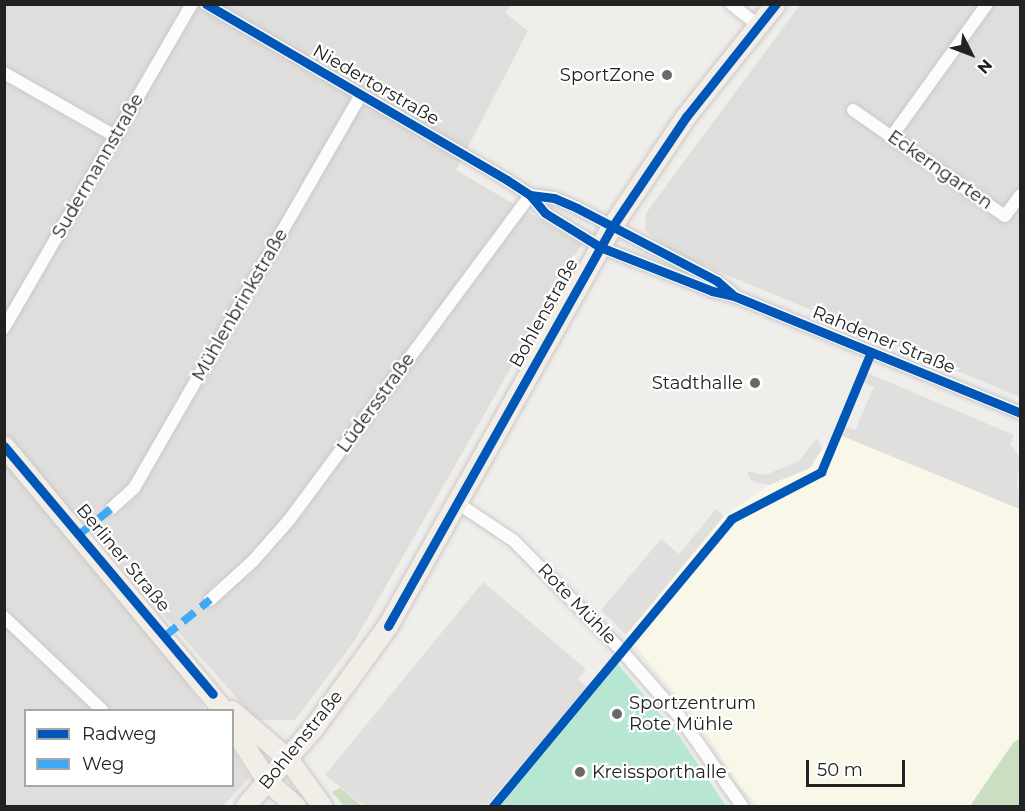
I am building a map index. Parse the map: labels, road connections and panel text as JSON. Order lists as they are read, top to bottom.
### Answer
{
  "streets": {
    "main road": ["Bohlenstraße", "Berliner Straße"],
    "street": [
      "Niedertorstraße",
      "Sudermannstraße",
      "Eckerngarten",
      "Mühlenbrinkstraße",
      "Rahdener Straße",
      "Lüdersstraße",
      "Rote Mühle"
    ]
  },
  "crossings": [
    ["Niedertorstraße", "Mühlenbrinkstraße"],
    ["Niedertorstraße", "Bohlenstraße"],
    ["Niedertorstraße", "Rahdener Straße"],
    ["Niedertorstraße", "Lüdersstraße"],
    ["Bohlenstraße", "Rahdener Straße"],
    ["Bohlenstraße", "Berliner Straße"],
    ["Bohlenstraße", "Rote Mühle"]
  ],
  "places": [
    "SportZone",
    "Stadthalle",
    "Sportzentrum Rote Mühle",
    "Kreissporthalle"
  ],
  "legend": ["Radweg", "Weg"],
  "scale_bar": "50 m",
  "north": "bottom right"
}
